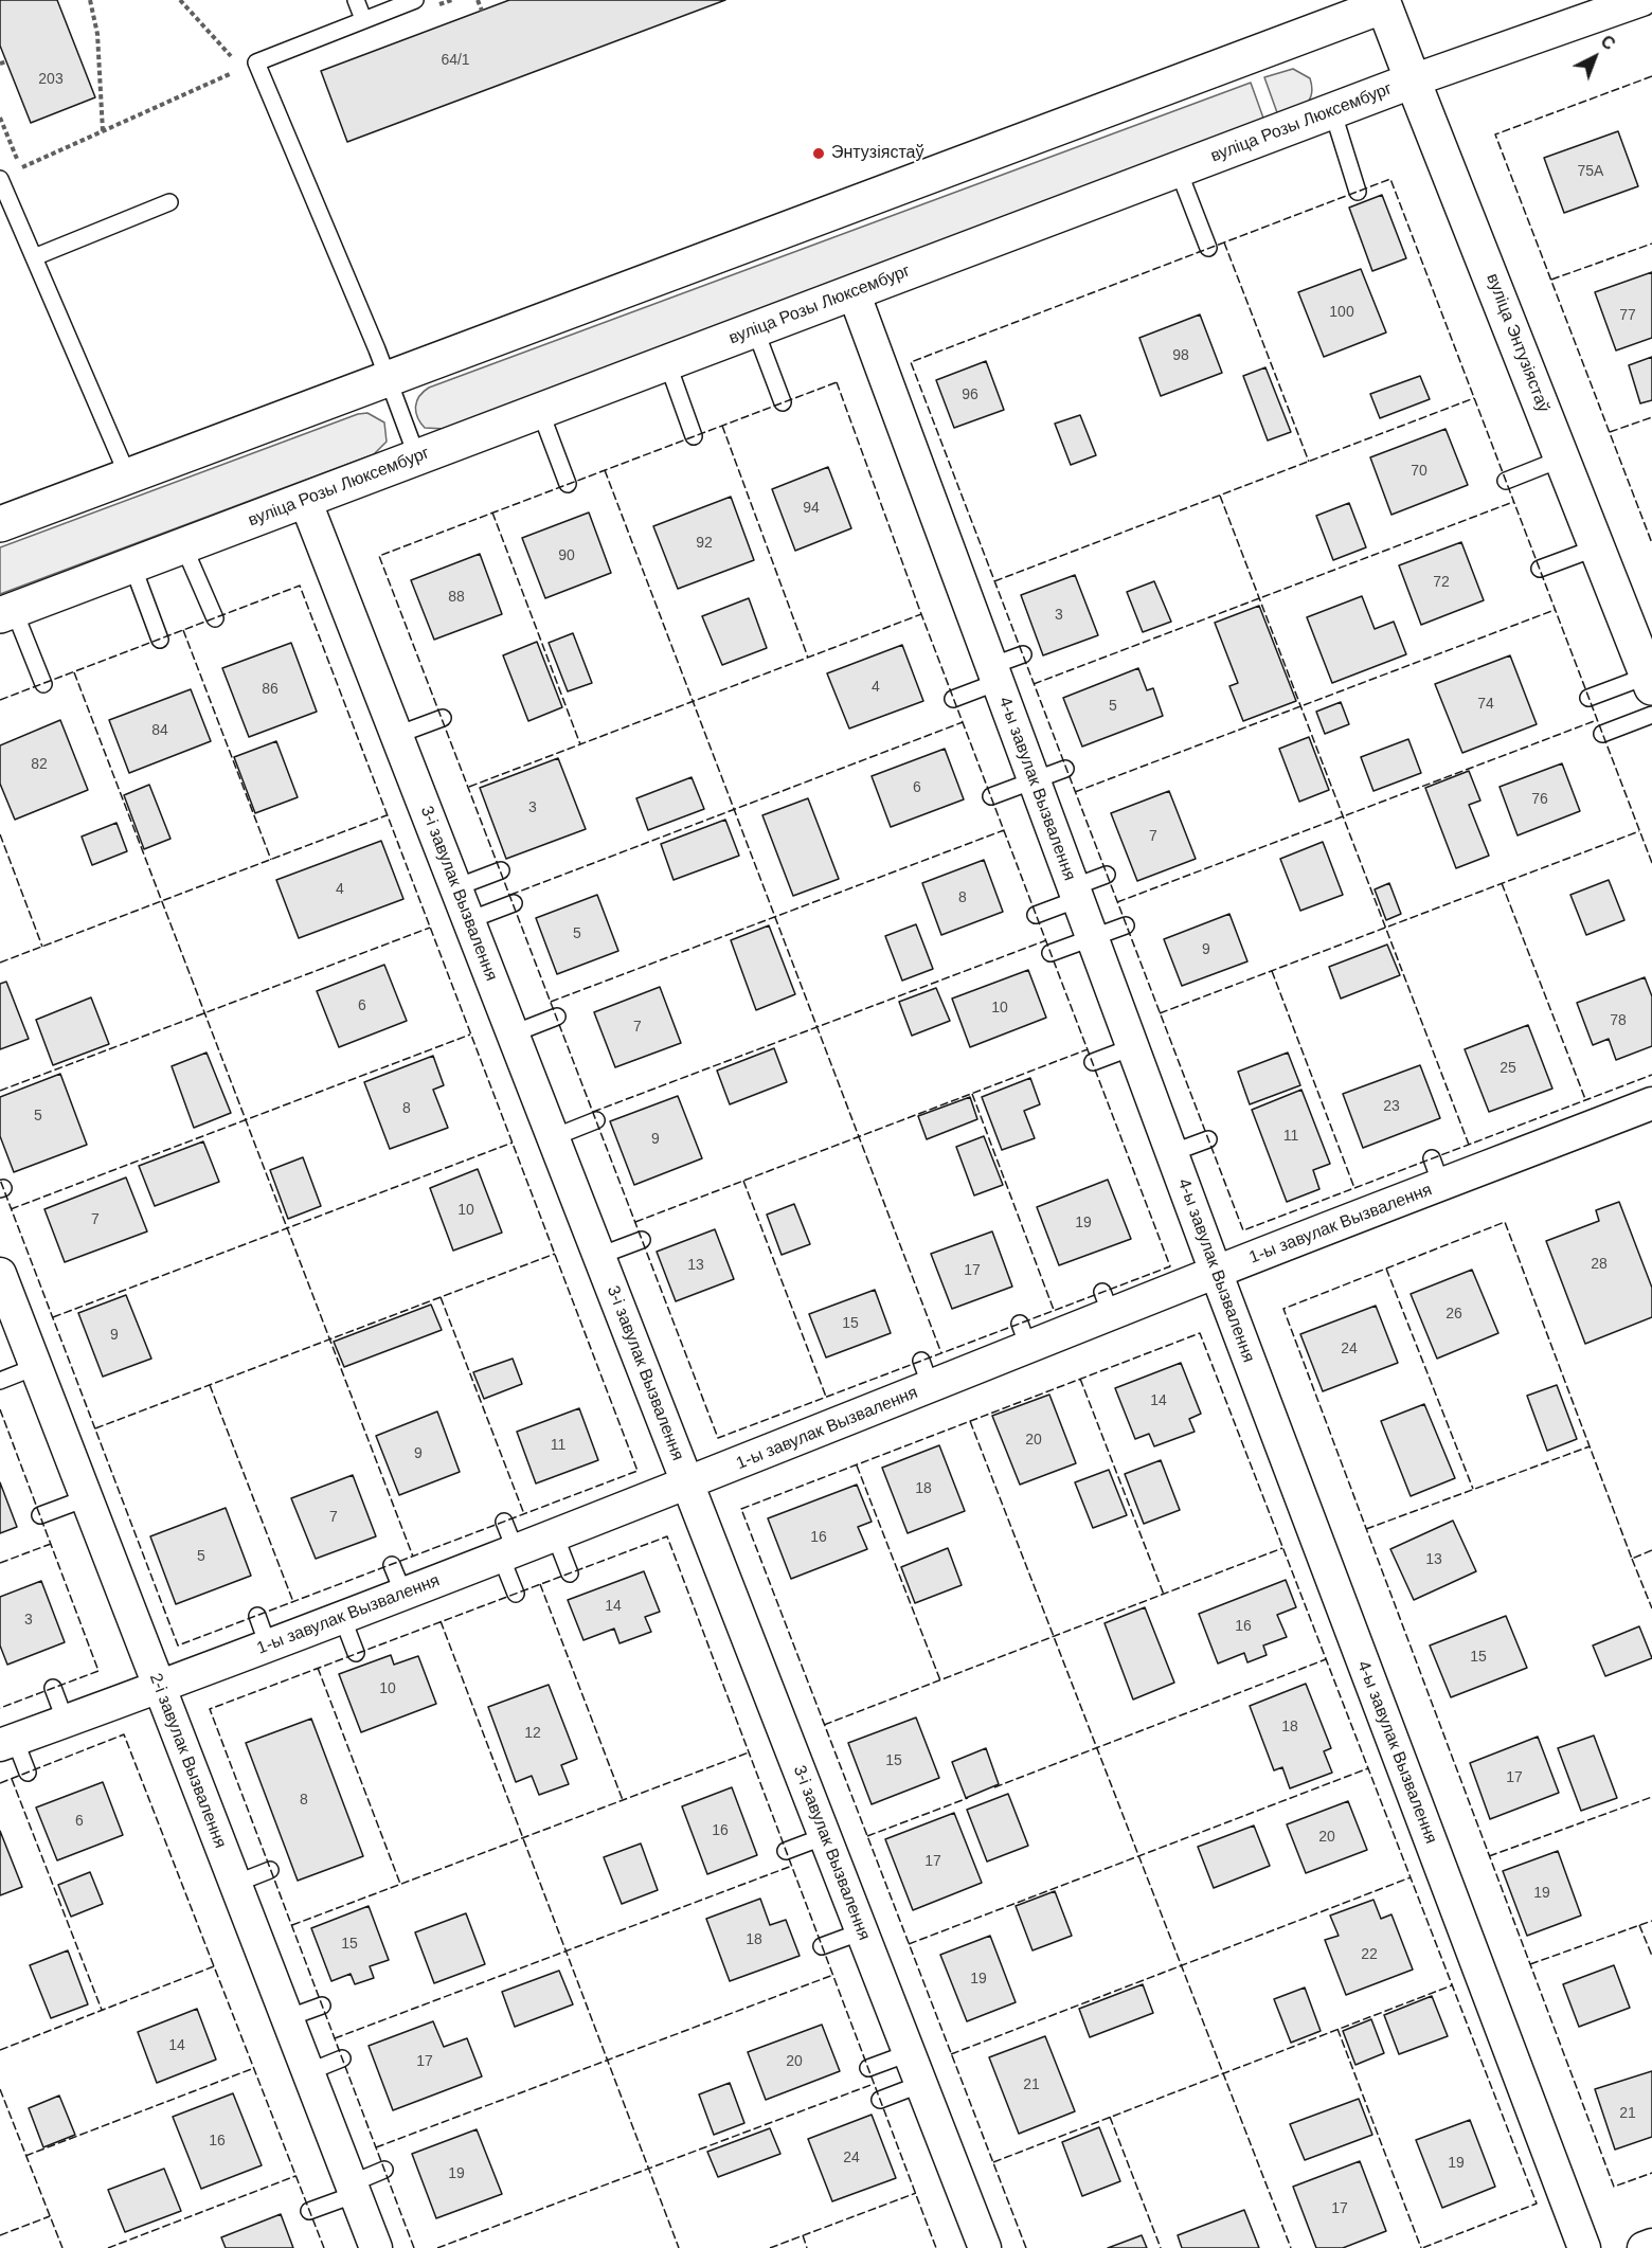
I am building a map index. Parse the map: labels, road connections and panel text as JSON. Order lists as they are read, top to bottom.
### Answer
{
  "streets": {
    "main road": ["вуліца Розы Люксембург", "вуліца Энтузіястаў"],
    "street": [
      "4-ы завулак Вызвалення",
      "3-і завулак Вызвалення",
      "1-ы завулак Вызвалення",
      "2-і завулак Вызвалення"
    ]
  },
  "crossings": [
    ["вуліца Розы Люксембург", "вуліца Энтузіястаў"],
    ["вуліца Розы Люксембург", "4-ы завулак Вызвалення"],
    ["вуліца Розы Люксембург", "3-і завулак Вызвалення"],
    ["4-ы завулак Вызвалення", "1-ы завулак Вызвалення"],
    ["3-і завулак Вызвалення", "1-ы завулак Вызвалення"],
    ["1-ы завулак Вызвалення", "2-і завулак Вызвалення"]
  ],
  "places": ["Энтузіястаў"],
  "house_numbers": [
    "64/1",
    "203",
    "75А",
    "100",
    "77",
    "98",
    "96",
    "70",
    "94",
    "92",
    "90",
    "72",
    "88",
    "3",
    "4",
    "86",
    "74",
    "5",
    "84",
    "82",
    "6",
    "76",
    "3",
    "7",
    "4",
    "8",
    "5",
    "9",
    "6",
    "10",
    "78",
    "7",
    "25",
    "23",
    "8",
    "5",
    "11",
    "9",
    "10",
    "7",
    "19",
    "28",
    "13",
    "17",
    "26",
    "15",
    "9",
    "24",
    "14",
    "20",
    "11",
    "9",
    "18",
    "7",
    "16",
    "5",
    "13",
    "14",
    "3",
    "16",
    "15",
    "10",
    "18",
    "12",
    "15",
    "17",
    "8",
    "6",
    "16",
    "20",
    "17",
    "19",
    "18",
    "15",
    "22",
    "19",
    "14",
    "17",
    "20",
    "21",
    "21",
    "16",
    "24",
    "19",
    "19",
    "17"
  ],
  "north": "top right"
}
